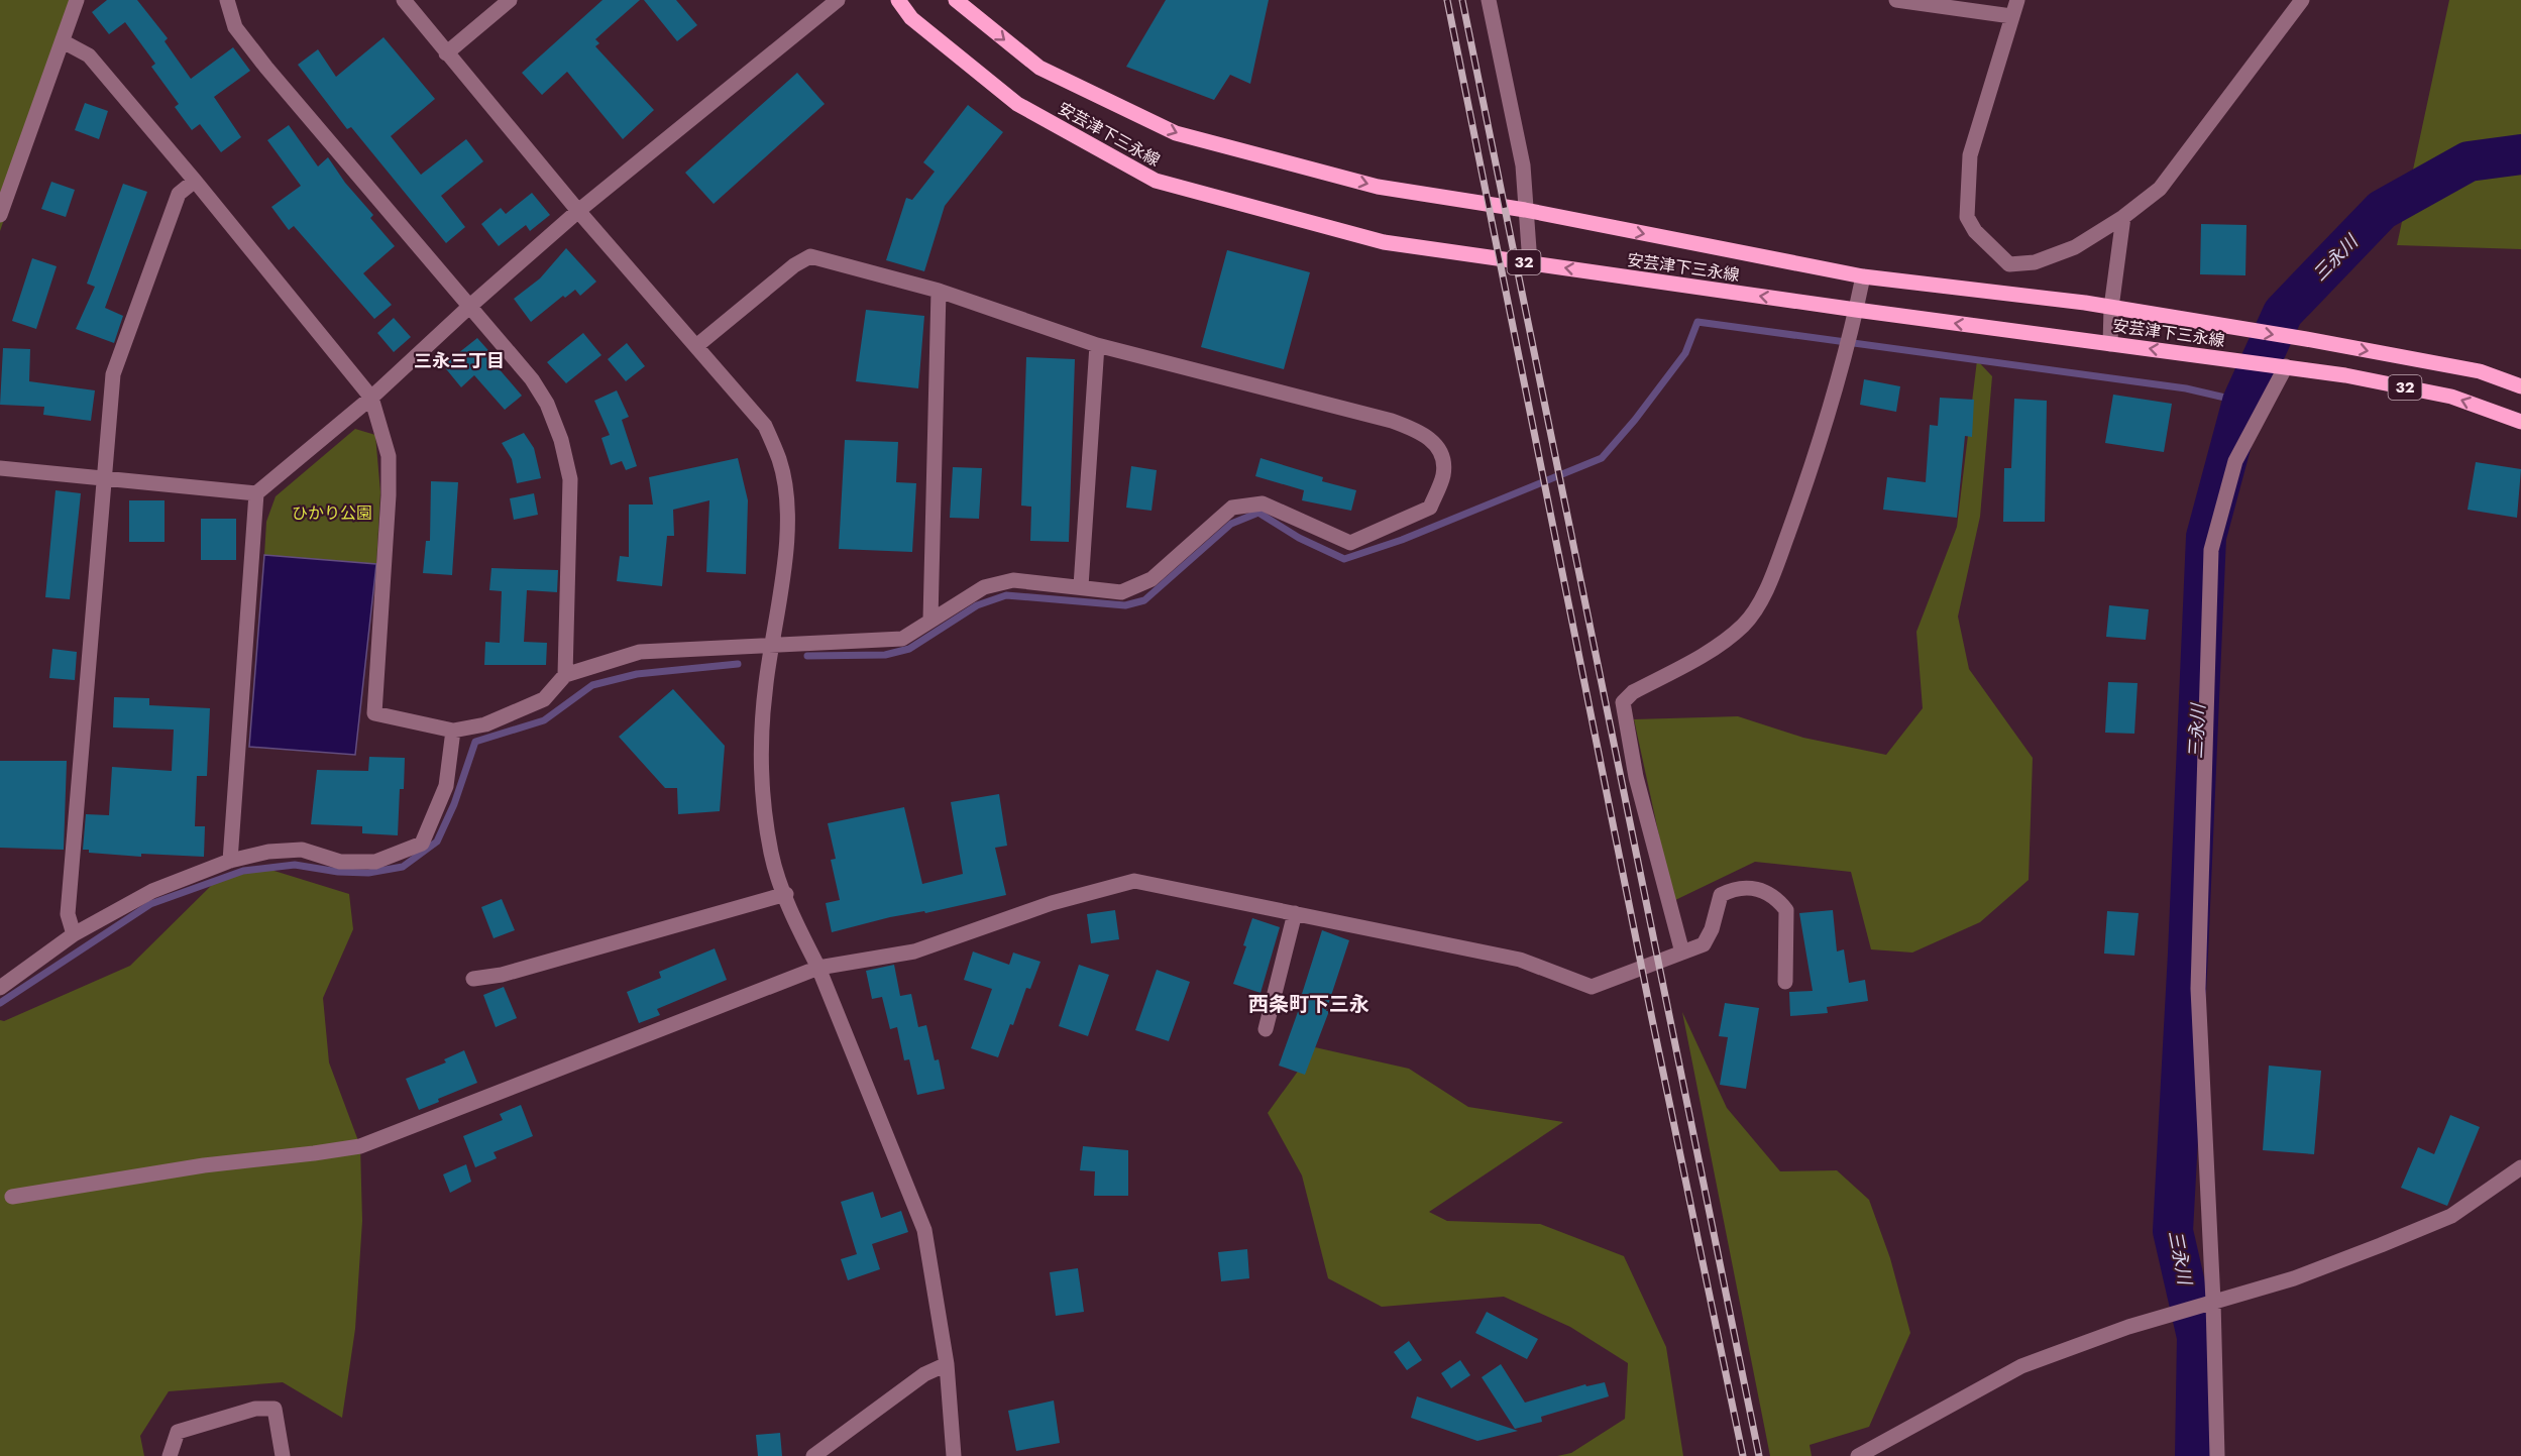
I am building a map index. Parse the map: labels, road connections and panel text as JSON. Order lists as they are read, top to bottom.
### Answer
{
  "streets": {
    "main road": ["安芸津下三永線", "32"]
  },
  "districts": ["三永三丁目", "西条町下三永"],
  "water": ["三永川"],
  "parks": ["ひかり公園"]
}
